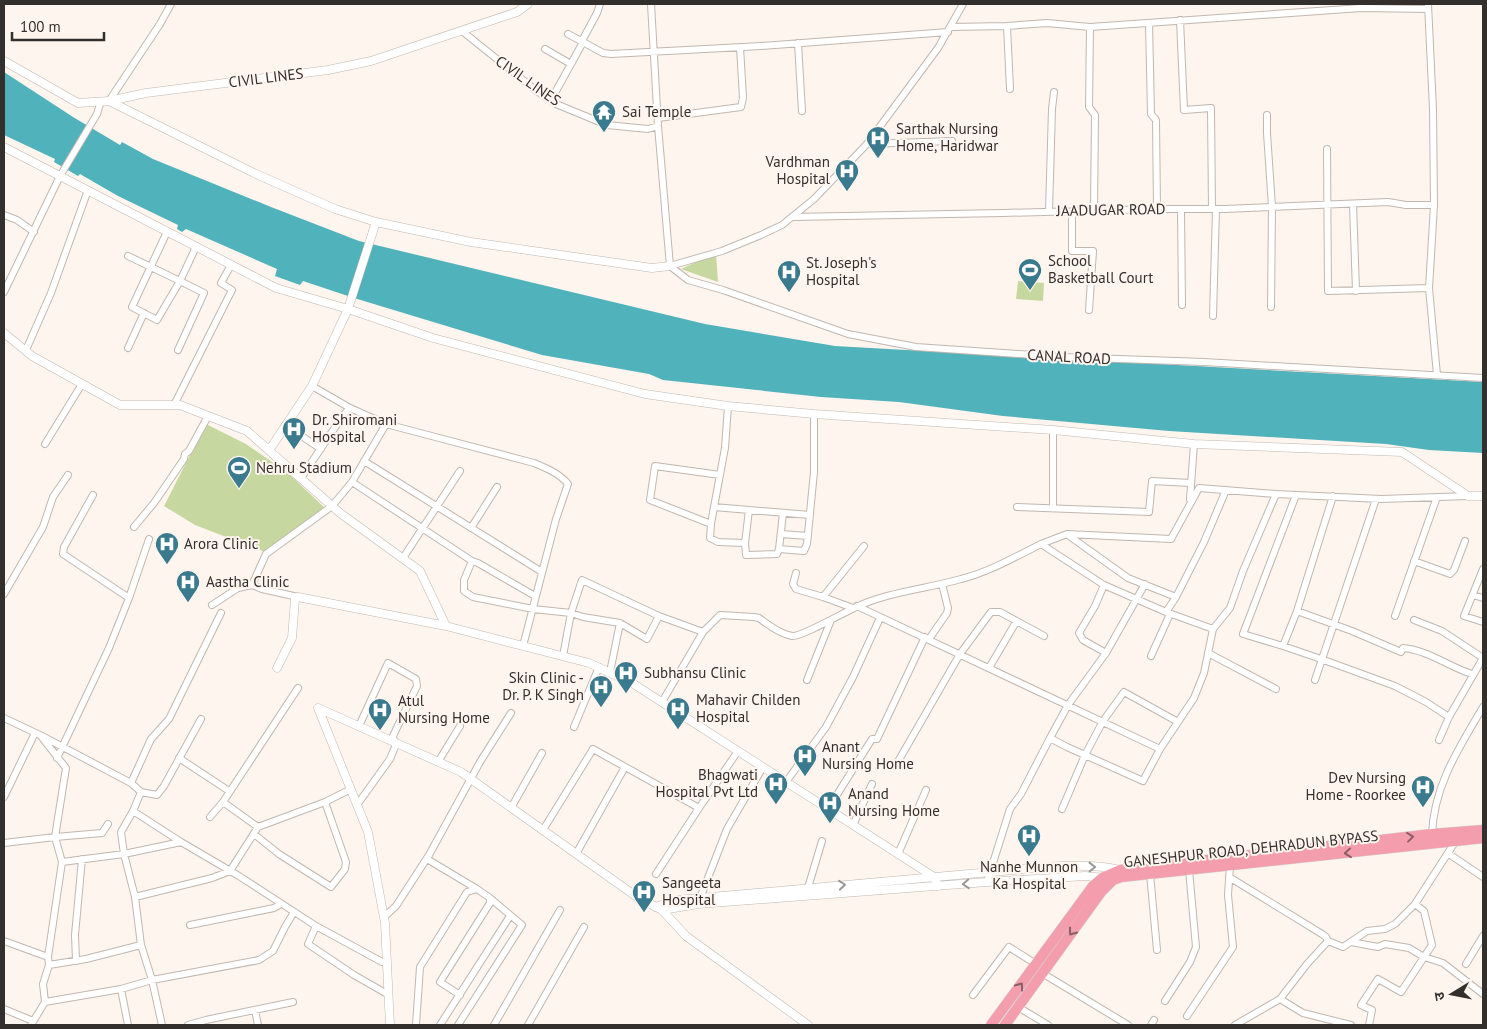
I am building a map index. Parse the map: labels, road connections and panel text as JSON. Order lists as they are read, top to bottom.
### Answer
{
  "streets": {
    "main road": ["GANESHPUR ROAD, DEHRADUN BYPASS"],
    "street": ["CIVIL LINES", "JAADUGAR ROAD", "CANAL ROAD"]
  },
  "places": {
    "temple": ["Sai Temple"],
    "hospital": [
      "Sarthak Nursing Home, Haridwar",
      "Vardhman Hospital",
      "St. Joseph's Hospital",
      "Dr. Shiromani Hospital",
      "Arora Clinic",
      "Aastha Clinic",
      "Subhansu Clinic",
      "Skin Clinic - Dr. P. K Singh",
      "Mahavir Childen Hospital",
      "Atul Nursing Home",
      "Anant Nursing Home",
      "Bhagwati Hospital Pvt Ltd",
      "Dev Nursing Home - Roorkee",
      "Anand Nursing Home",
      "Nanhe Munnon Ka Hospital",
      "Sangeeta Hospital"
    ],
    "sports": ["School Basketball Court", "Nehru Stadium"]
  },
  "scale_bar": "100 m",
  "north": "left"
}
